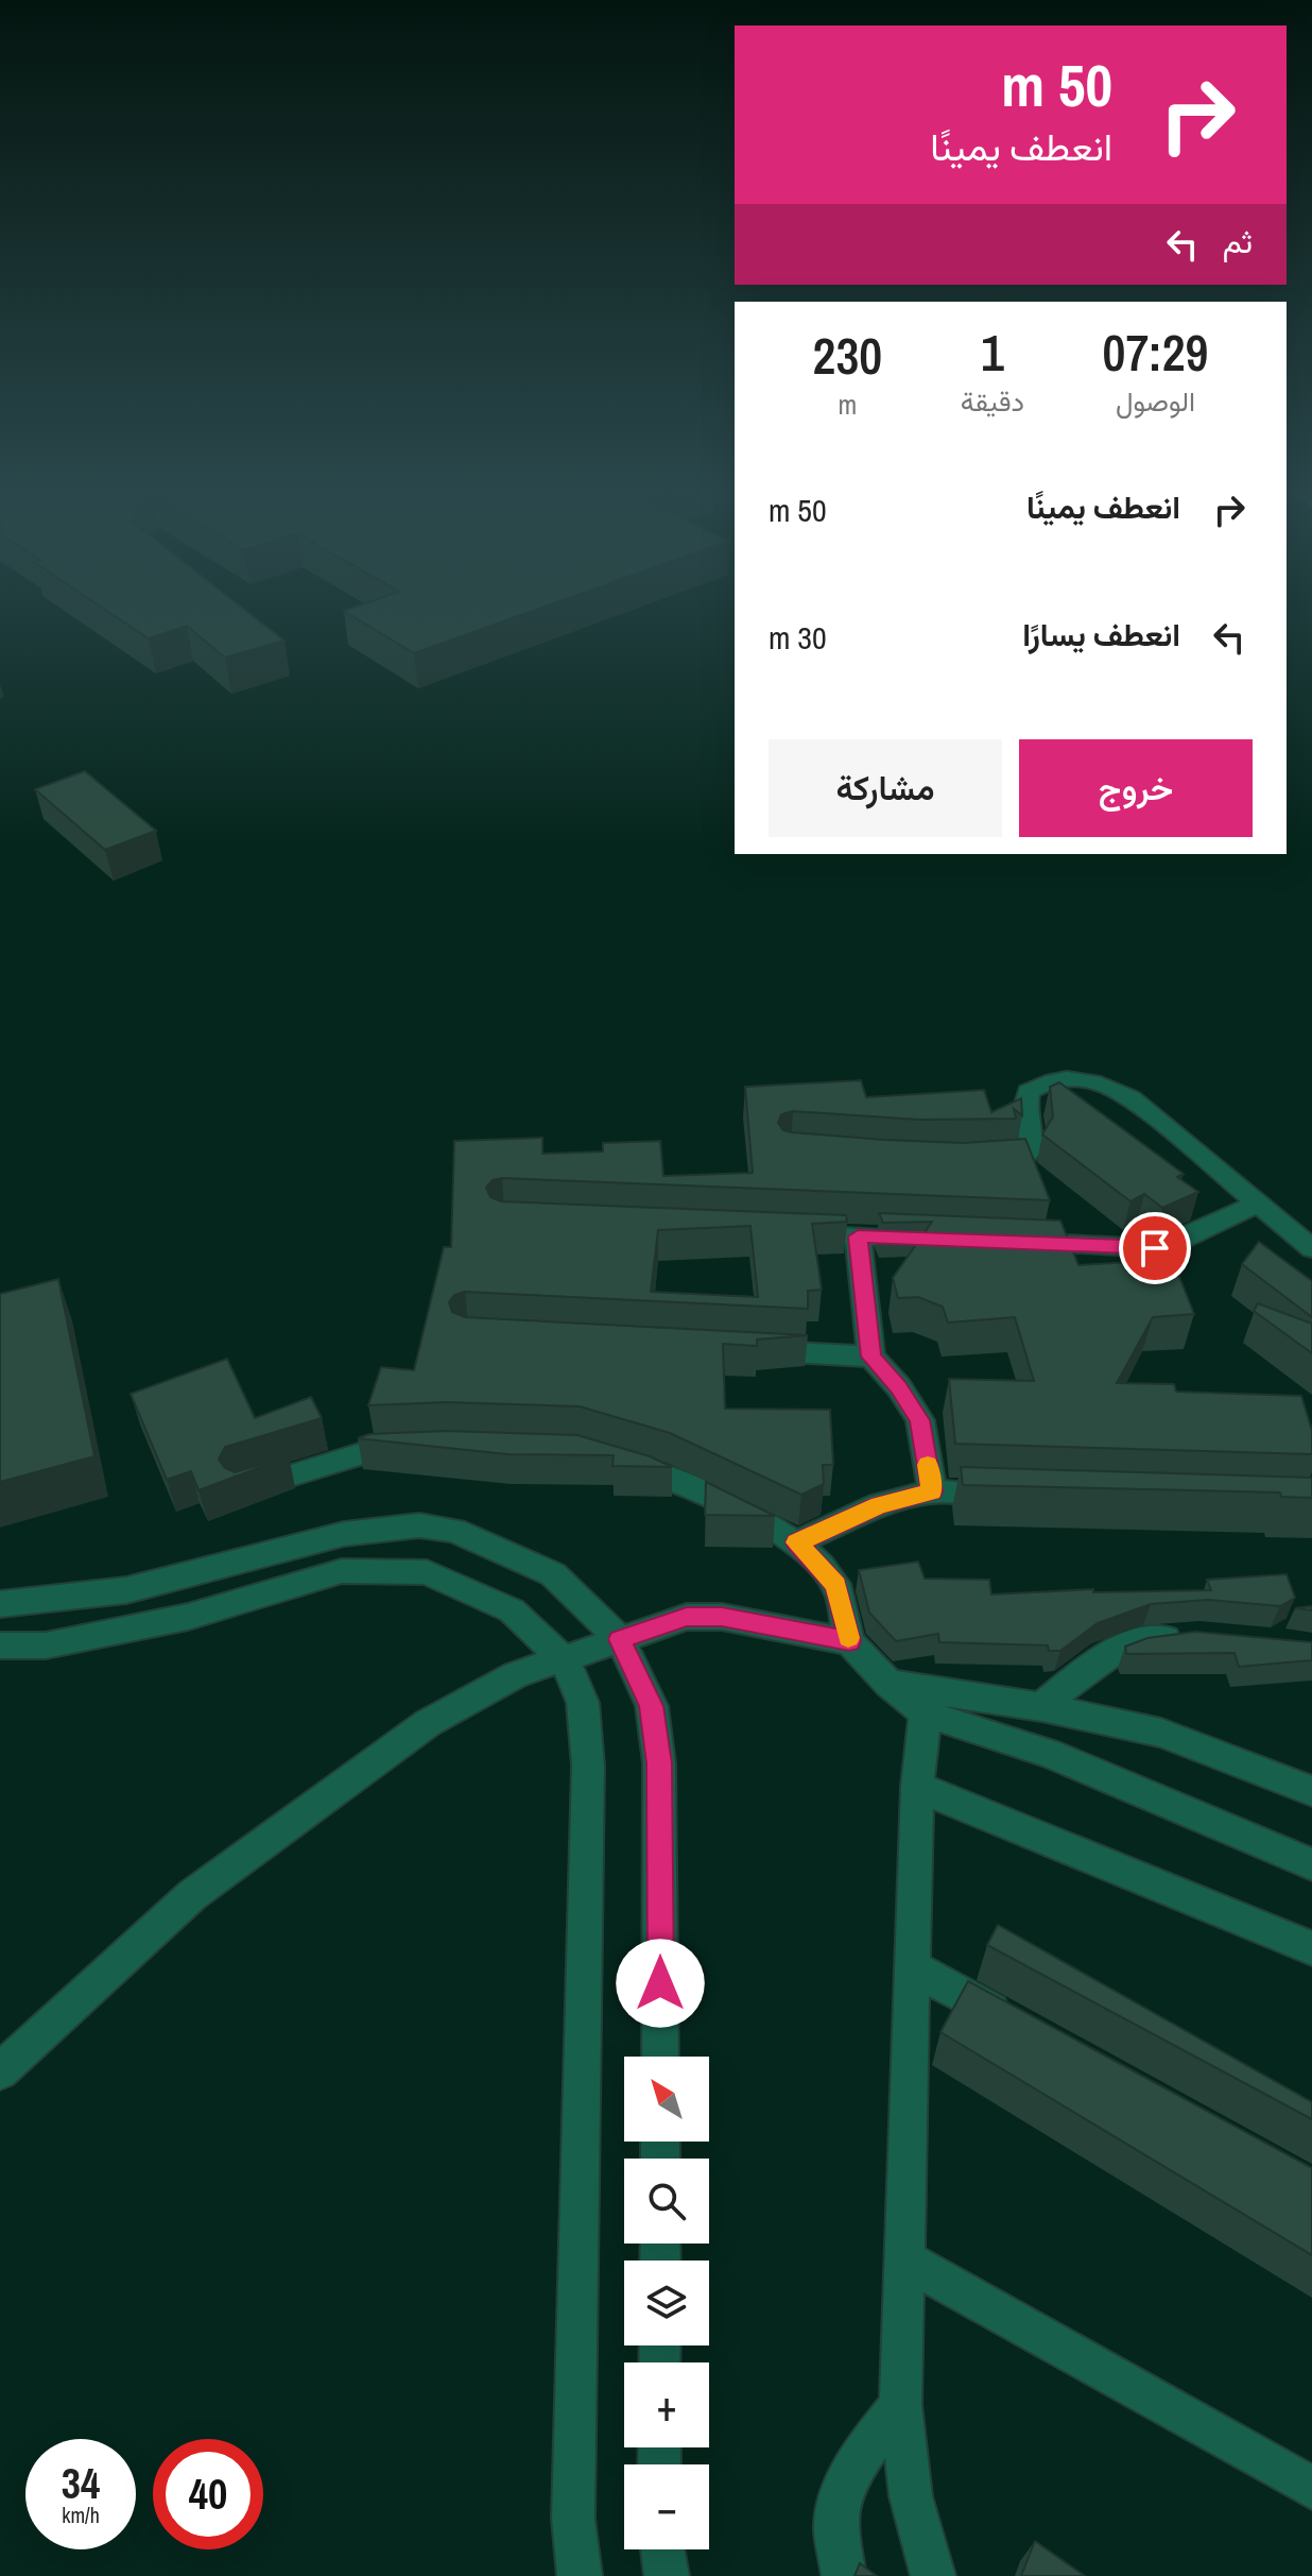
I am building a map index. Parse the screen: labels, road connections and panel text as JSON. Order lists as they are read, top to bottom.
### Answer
{
  "north": "top left",
  "page": {
    "turn": ["50 m", "انعطف يمينًا"],
    "then": "ثم",
    "eta": [
      "07:29",
      "الوصول",
      "1",
      "دقيقة",
      "230",
      "m"
    ],
    "list": [
      {
        "name": "انعطف يمينًا",
        "value": "50 m"
      },
      {
        "name": "انعطف يسارًا",
        "value": "30 m"
      }
    ],
    "buttons": ["خروج", "مشاركة"],
    "map_buttons": ["+", "−"],
    "speed": "34 km/h",
    "limit": "40"
  }
}
